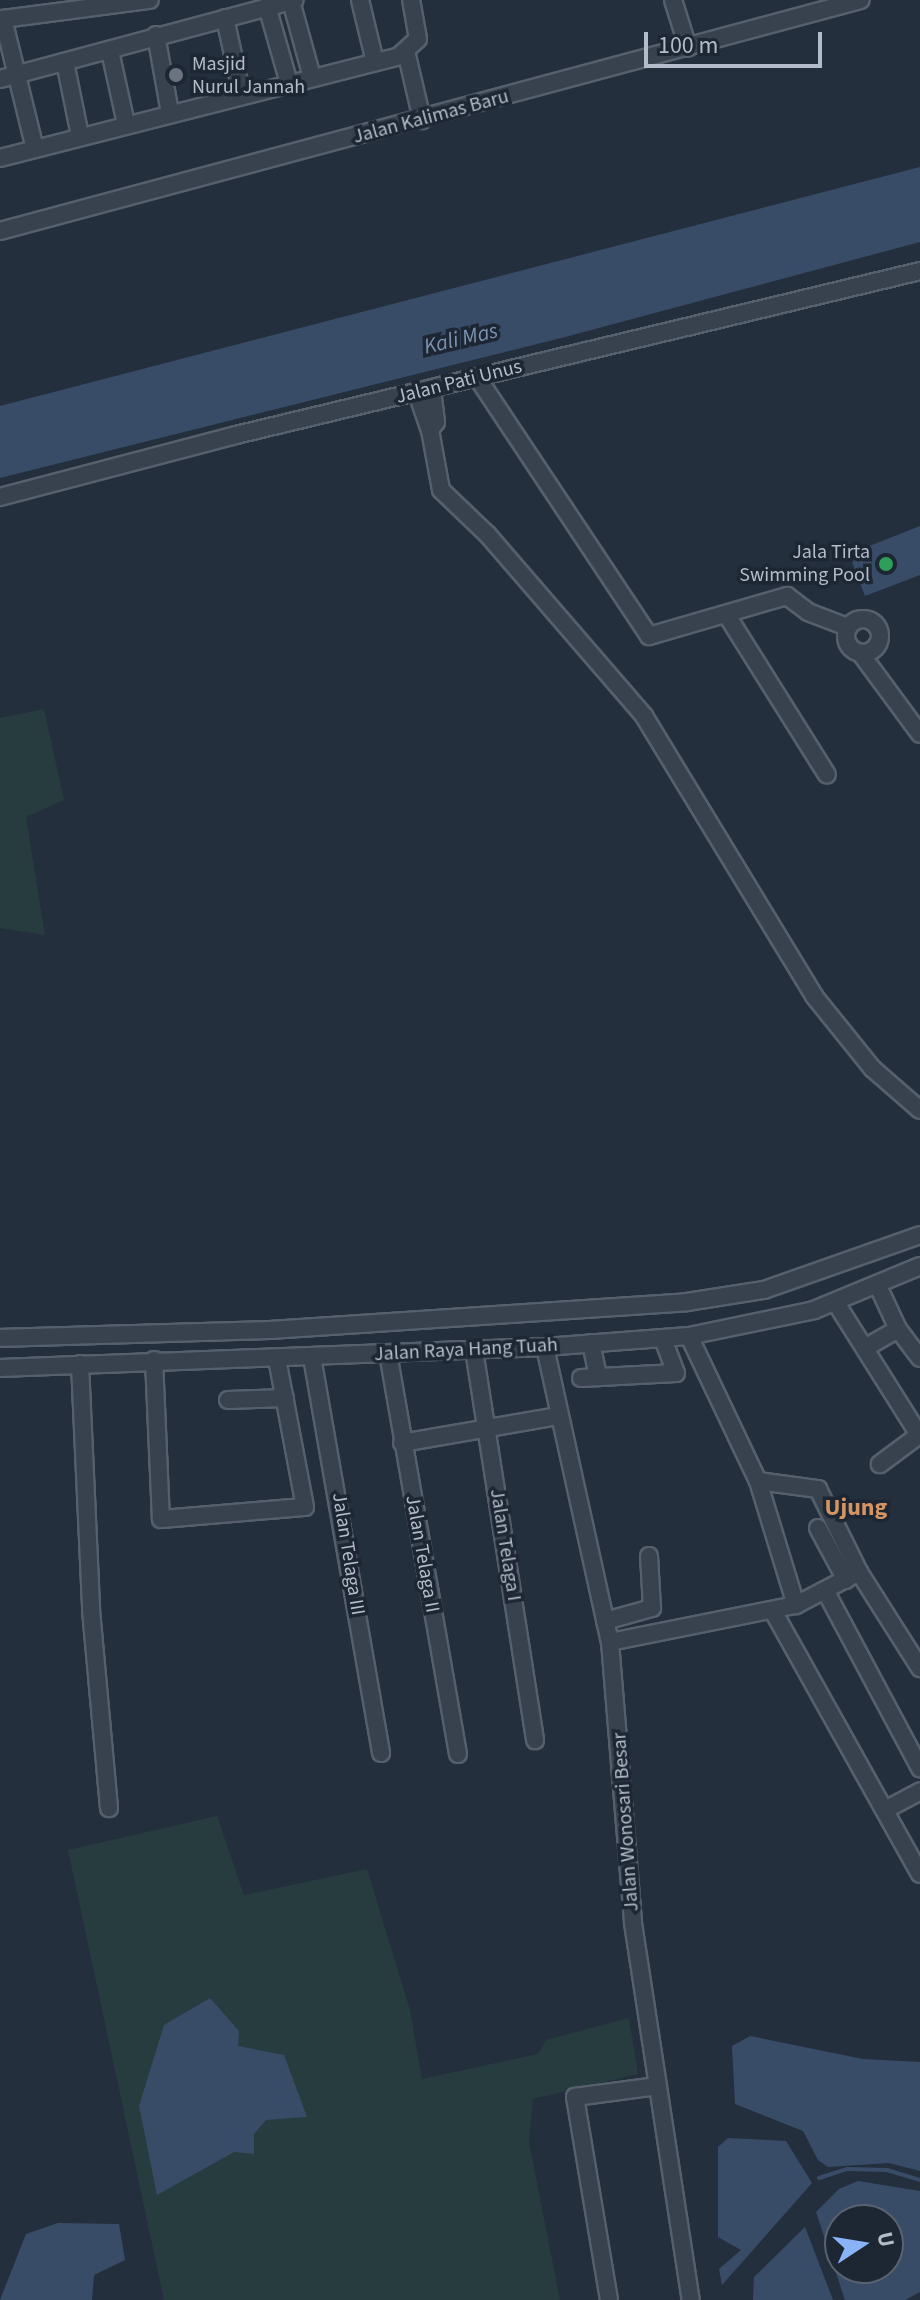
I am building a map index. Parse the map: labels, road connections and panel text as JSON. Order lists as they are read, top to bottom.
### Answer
{
  "streets": {
    "street": [
      "Jalan Kalimas Baru",
      "Jalan Pati Unus",
      "Jalan Raya Hang Tuah",
      "Jalan Telaga I",
      "Jalan Telaga III",
      "Jalan Telaga II",
      "Jalan Wonosari Besar"
    ]
  },
  "crossings": [
    ["Jalan Raya Hang Tuah", "Jalan Telaga I"],
    ["Jalan Raya Hang Tuah", "Jalan Telaga III"],
    ["Jalan Raya Hang Tuah", "Jalan Telaga II"],
    ["Jalan Raya Hang Tuah", "Jalan Wonosari Besar"]
  ],
  "districts": ["Ujung"],
  "water": ["Kali Mas"],
  "places": ["Masjid Nurul Jannah", "Jala Tirta Swimming Pool"],
  "scale_bar": "100 m",
  "north": "right"
}
